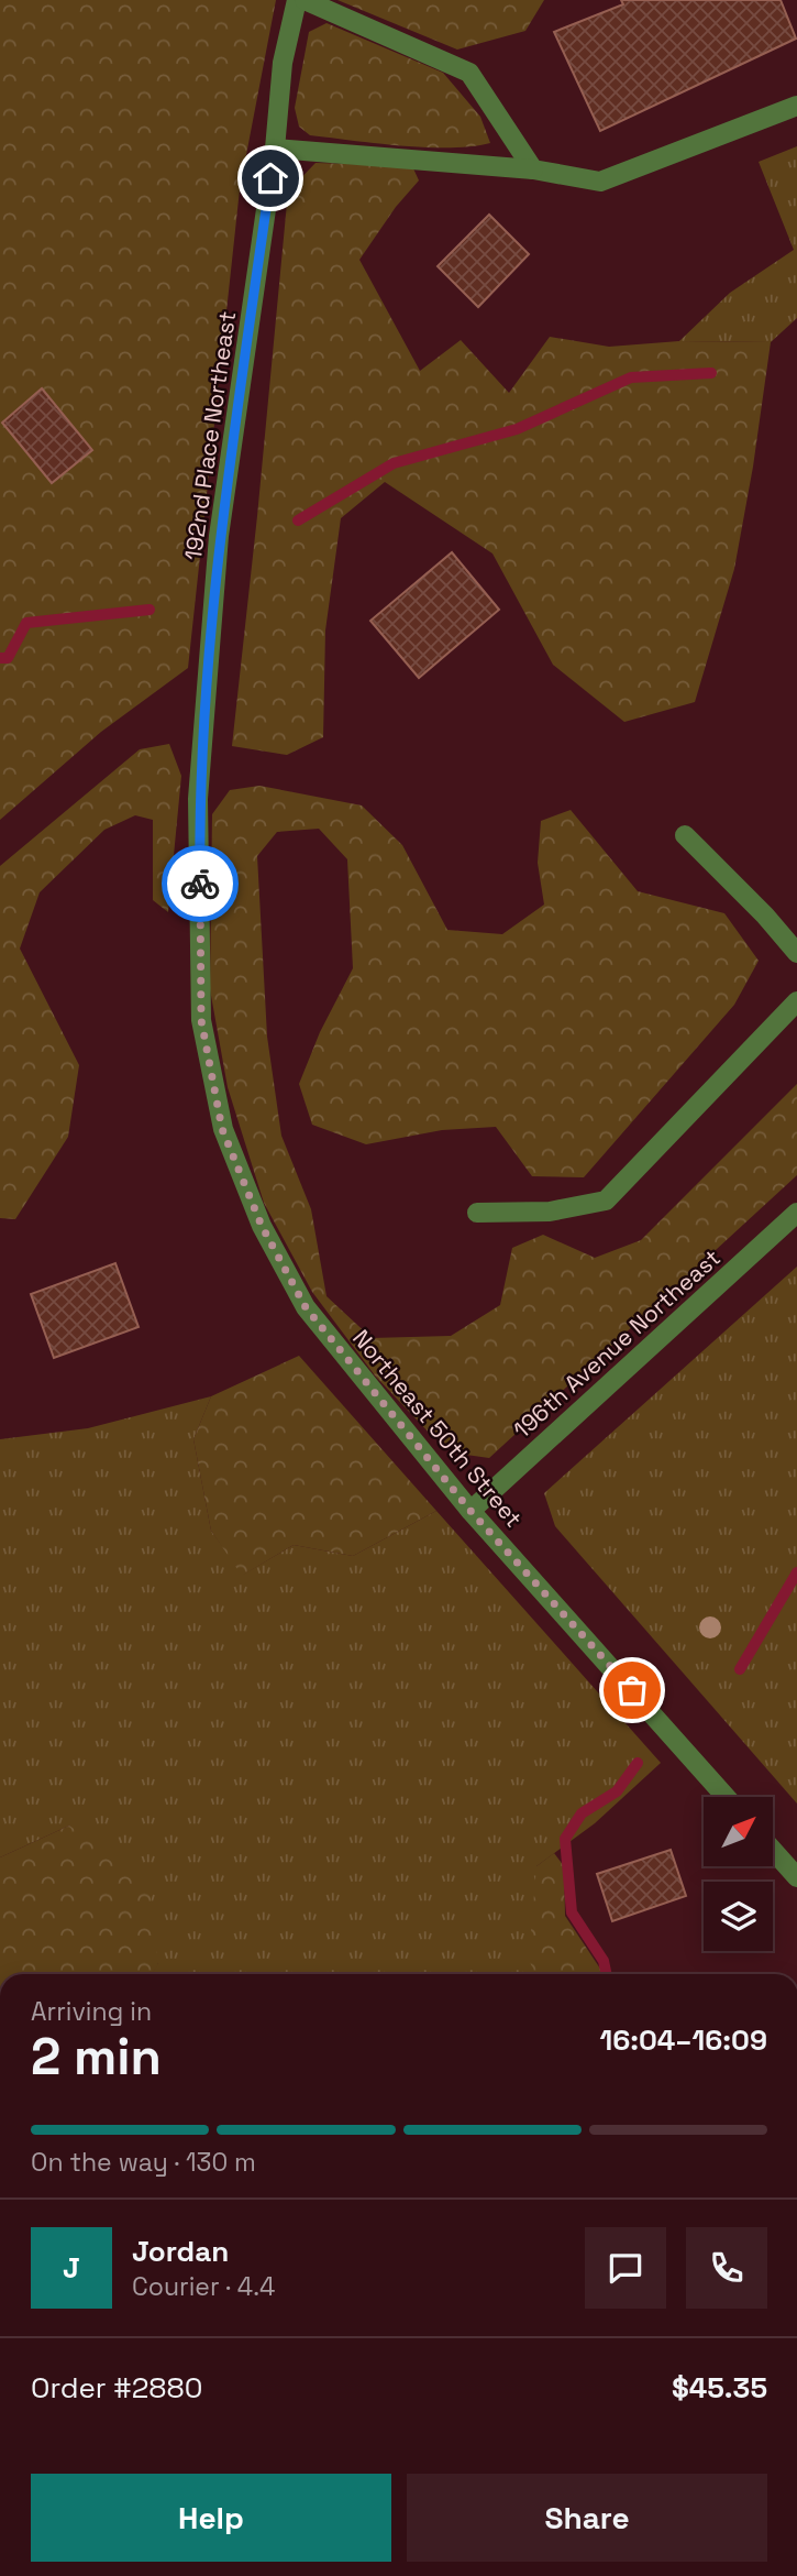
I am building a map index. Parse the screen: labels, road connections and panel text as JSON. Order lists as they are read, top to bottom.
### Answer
{
  "streets": {
    "street": ["192nd Place Northeast", "196th Avenue Northeast", "Northeast 50th Street"]
  },
  "crossings": [
    ["192nd Place Northeast", "Northeast 50th Street"],
    ["196th Avenue Northeast", "Northeast 50th Street"]
  ],
  "north": "top right",
  "page": {
    "heading": ["2 min", "Arriving in", "16:04–16:09"],
    "panel": [
      "Jordan",
      "Courier · 4.4",
      "Order #2880",
      "$45.35"
    ],
    "bar": "On the way · 130 m",
    "round": "J",
    "buttons": ["Help", "Share"]
  }
}
